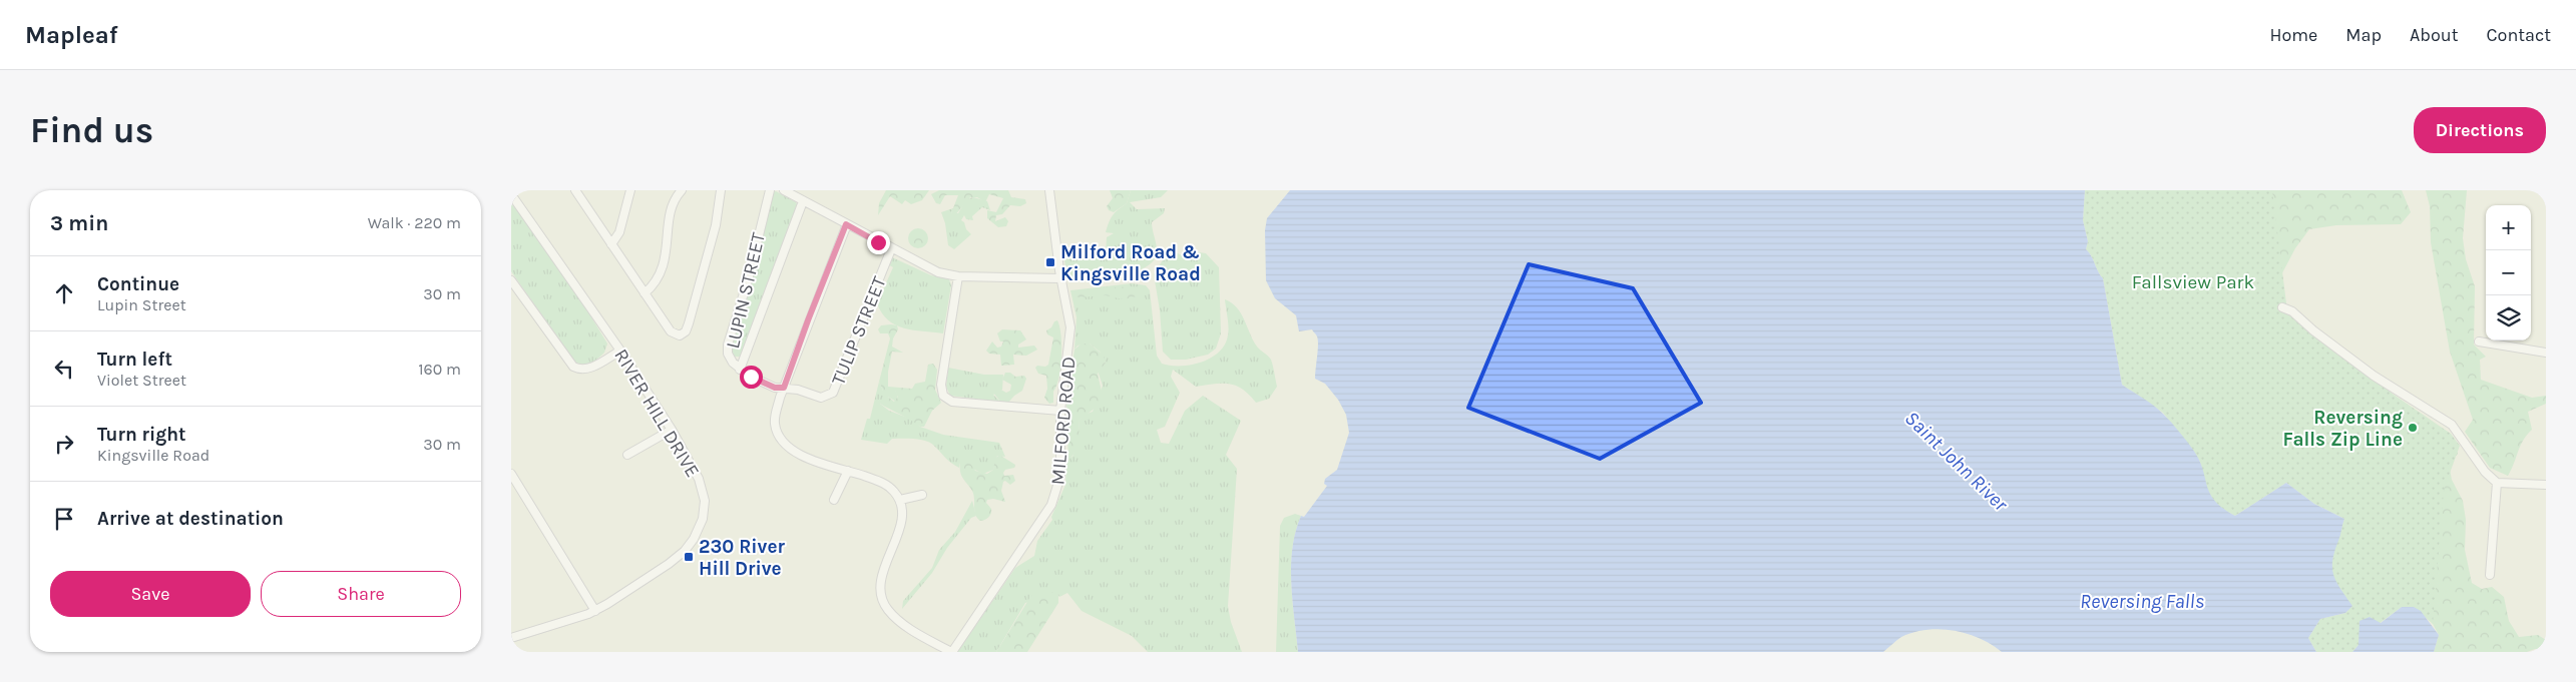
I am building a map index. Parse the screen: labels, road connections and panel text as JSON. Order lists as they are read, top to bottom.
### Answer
{
  "streets": {
    "street": [
      "LUPIN STREET",
      "TULIP STREET",
      "RIVER HILL DRIVE",
      "MILFORD ROAD"
    ]
  },
  "crossings": [
    ["LUPIN STREET", "TULIP STREET"]
  ],
  "water": ["Saint John River", "Reversing Falls"],
  "parks": ["Fallsview Park"],
  "places": {
    "transit": ["Milford Road & Kingsville Road", "230 River Hill Drive"],
    "other": ["Reversing Falls Zip Line"]
  },
  "page": {
    "header": "Mapleaf",
    "nav": [
      "Home",
      "Map",
      "About",
      "Contact"
    ],
    "buttons": [
      "Directions",
      ["Save", "Share"]
    ],
    "title": "Find us",
    "heading": ["3 min", "Walk · 220 m"],
    "map_buttons": ["+", "−"],
    "list": [
      ["Continue", "Lupin Street", "30 m"],
      ["Turn left", "Violet Street", "160 m"],
      ["Turn right", "Kingsville Road", "30 m"],
      "Arrive at destination"
    ]
  }
}
